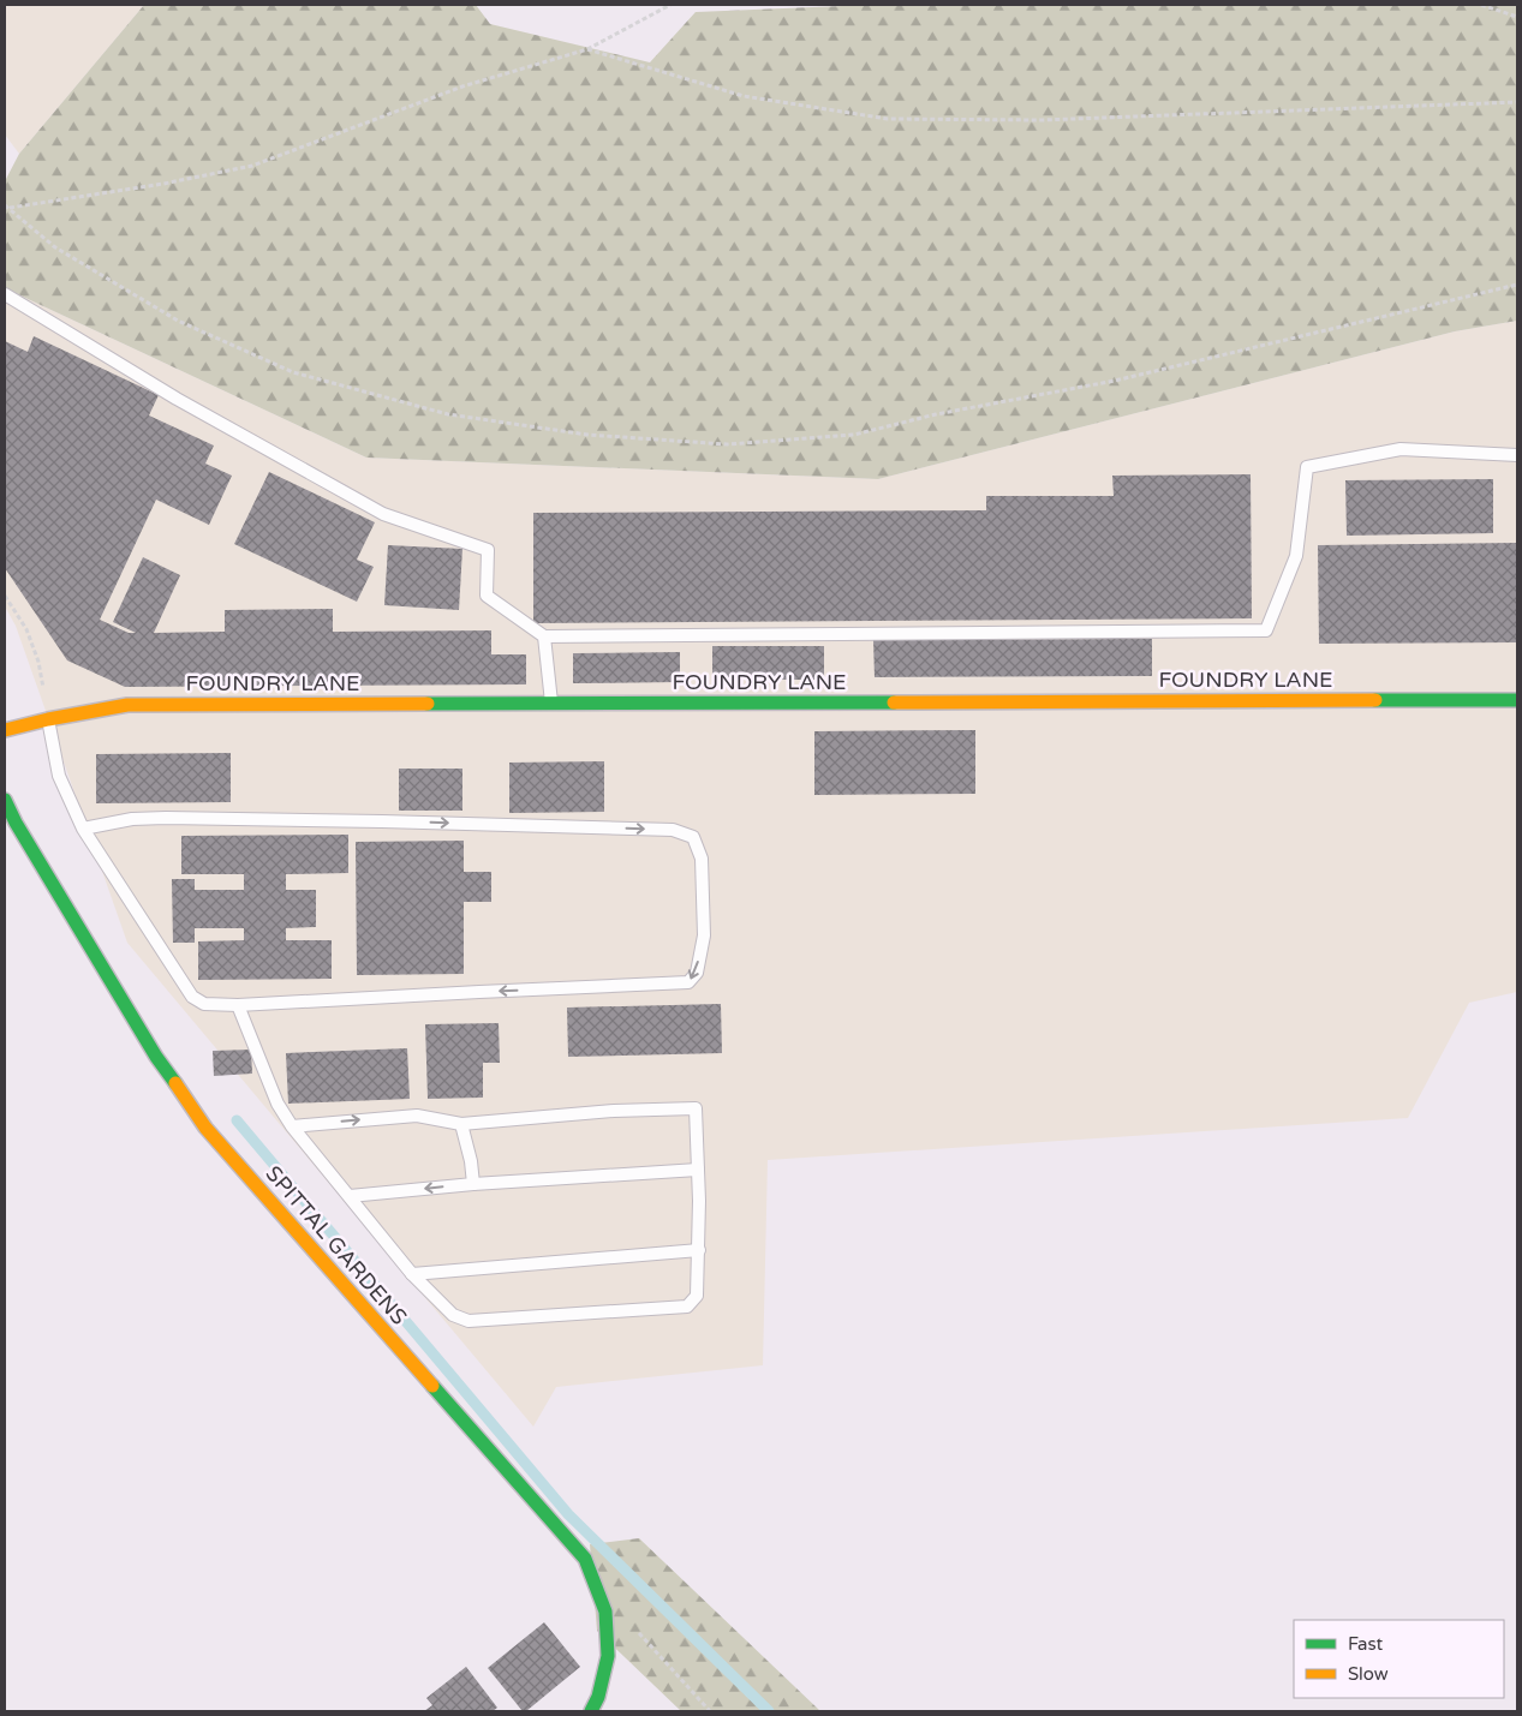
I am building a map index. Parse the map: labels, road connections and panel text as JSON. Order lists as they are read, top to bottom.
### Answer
{
  "streets": {
    "street": ["FOUNDRY LANE", "SPITTAL GARDENS"]
  },
  "legend": ["Fast", "Slow"]
}
